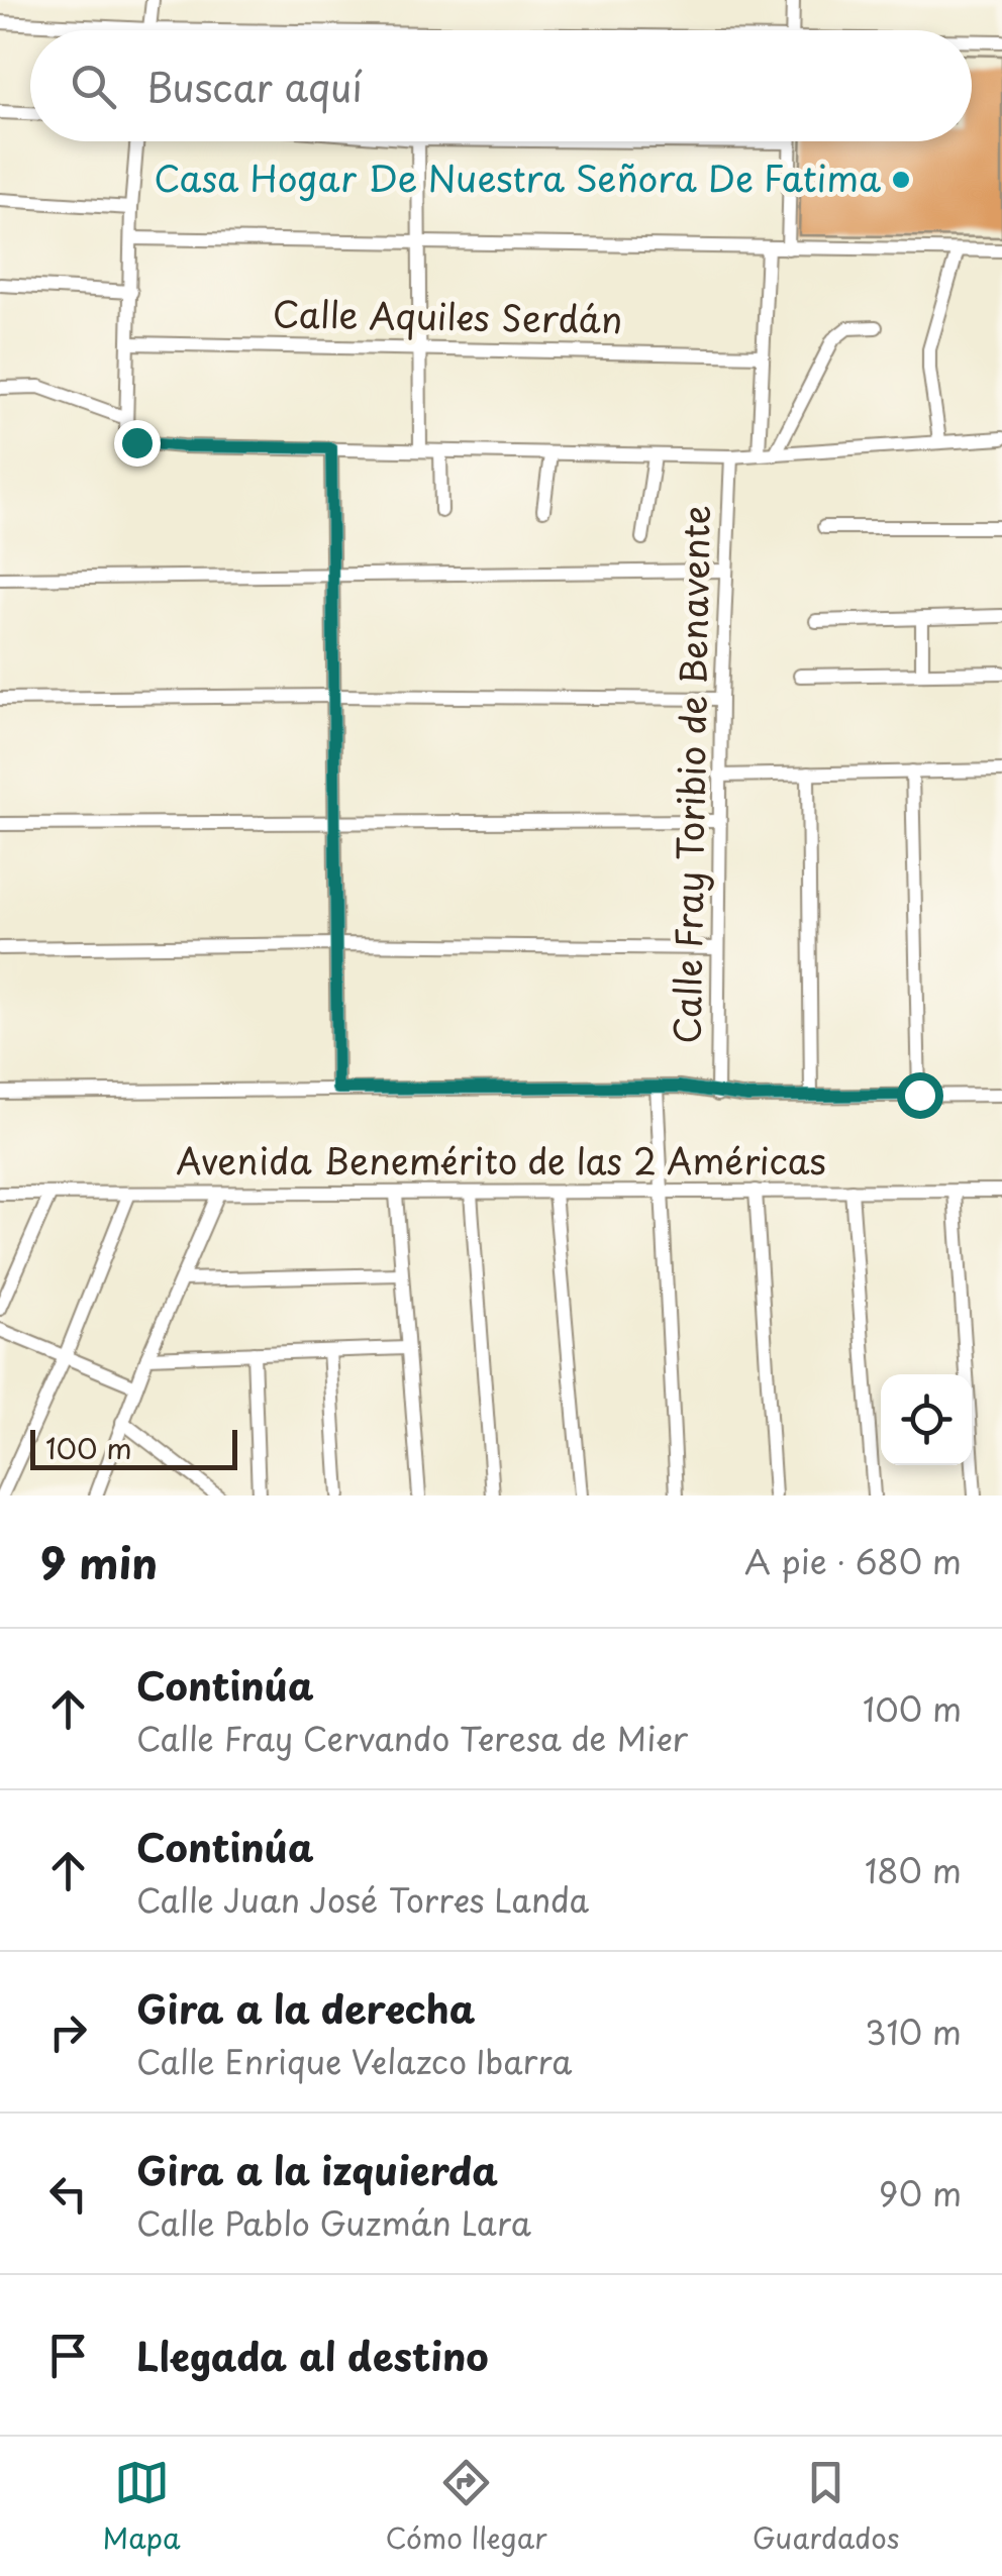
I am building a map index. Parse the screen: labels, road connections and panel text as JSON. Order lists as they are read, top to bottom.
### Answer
{
  "streets": {
    "street": ["Calle Aquiles Serdán", "Calle Fray Toribio de Benavente", "Avenida Benemérito de las 2 Américas"]
  },
  "places": ["Casa Hogar De Nuestra Señora De Fatima"],
  "scale_bar": "100 m",
  "page": {
    "search": "Buscar aquí",
    "scale": "100 m",
    "heading": ["9 min", "A pie · 680 m"],
    "list": [
      ["Continúa", "Calle Fray Cervando Teresa de Mier", "100 m"],
      ["Continúa", "Calle Juan José Torres Landa", "180 m"],
      ["Gira a la derecha", "Calle Enrique Velazco Ibarra", "310 m"],
      ["Gira a la izquierda", "Calle Pablo Guzmán Lara", "90 m"],
      "Llegada al destino"
    ],
    "nav": ["Mapa", "Cómo llegar", "Guardados"]
  }
}
